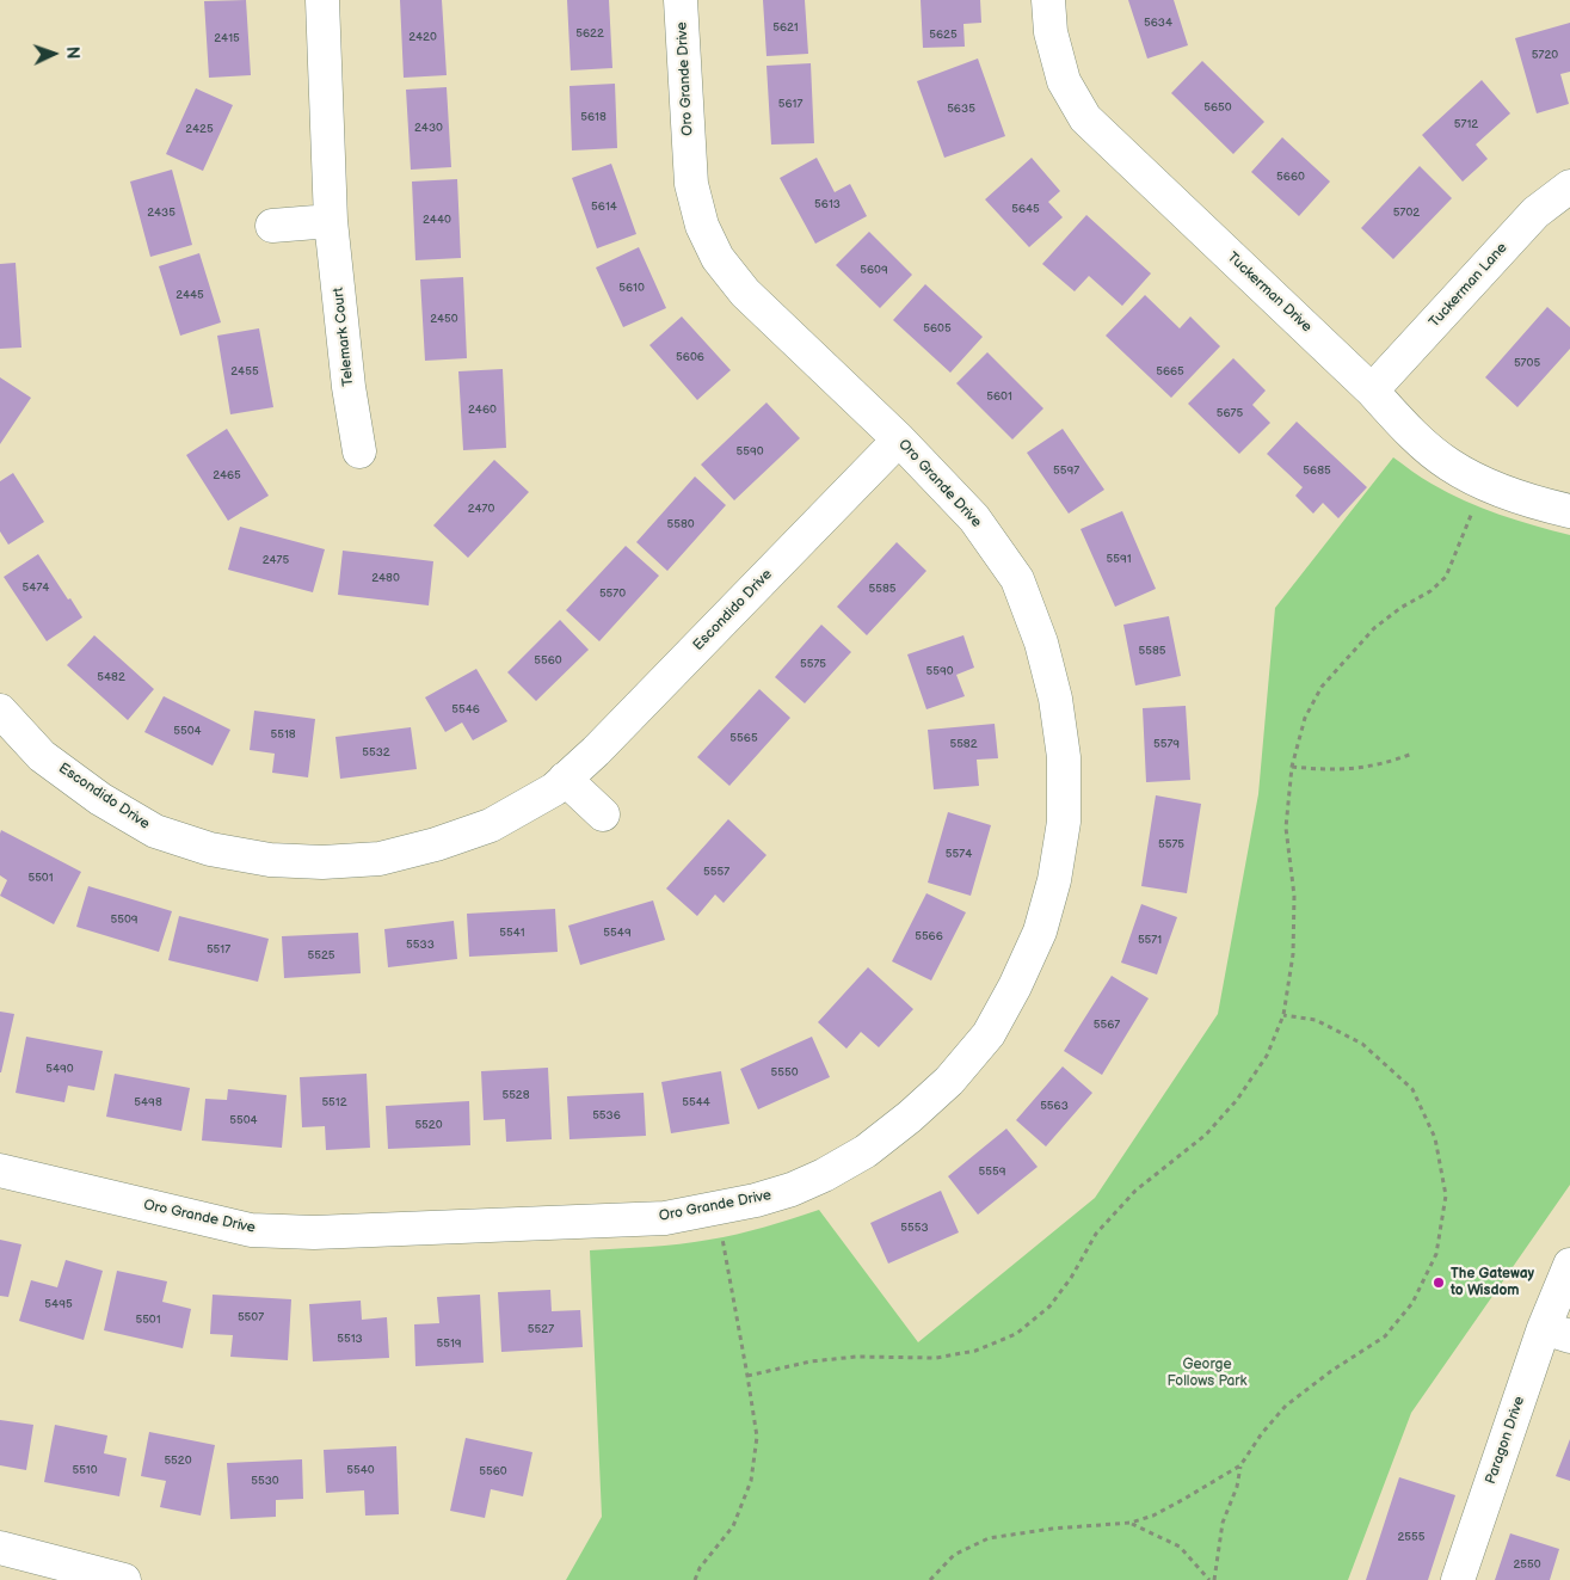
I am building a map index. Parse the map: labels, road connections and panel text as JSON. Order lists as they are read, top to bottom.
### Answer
{
  "streets": {
    "street": [
      "Oro Grande Drive",
      "Tuckerman Lane",
      "Tuckerman Drive",
      "Telemark Court",
      "Escondido Drive",
      "Paragon Drive"
    ]
  },
  "crossings": [
    ["Oro Grande Drive", "Escondido Drive"],
    ["Tuckerman Lane", "Tuckerman Drive"]
  ],
  "parks": ["George Follows Park"],
  "places": ["The Gateway to Wisdom"],
  "house_numbers": [
    "5634",
    "5621",
    "5622",
    "5625",
    "2420",
    "2415",
    "5720",
    "5617",
    "5650",
    "5635",
    "5618",
    "5712",
    "2430",
    "2425",
    "5660",
    "5613",
    "5614",
    "5645",
    "2435",
    "5702",
    "2440",
    "5609",
    "5610",
    "2445",
    "2450",
    "5605",
    "5606",
    "5705",
    "2455",
    "5665",
    "5601",
    "2460",
    "5675",
    "5590",
    "5597",
    "5685",
    "2465",
    "2470",
    "5580",
    "5591",
    "2475",
    "2480",
    "5474",
    "5585",
    "5570",
    "5585",
    "5560",
    "5575",
    "5590",
    "5482",
    "5546",
    "5504",
    "5518",
    "5565",
    "5582",
    "5579",
    "5532",
    "5575",
    "5574",
    "5557",
    "5501",
    "5509",
    "5541",
    "5549",
    "5566",
    "5571",
    "5533",
    "5517",
    "5525",
    "5567",
    "5490",
    "5550",
    "5528",
    "5498",
    "5512",
    "5544",
    "5563",
    "5536",
    "5504",
    "5520",
    "5559",
    "5553",
    "5495",
    "5507",
    "5501",
    "5527",
    "5513",
    "5519",
    "5520",
    "5510",
    "5540",
    "5560",
    "5530",
    "2555",
    "2550"
  ],
  "north": "right"
}
